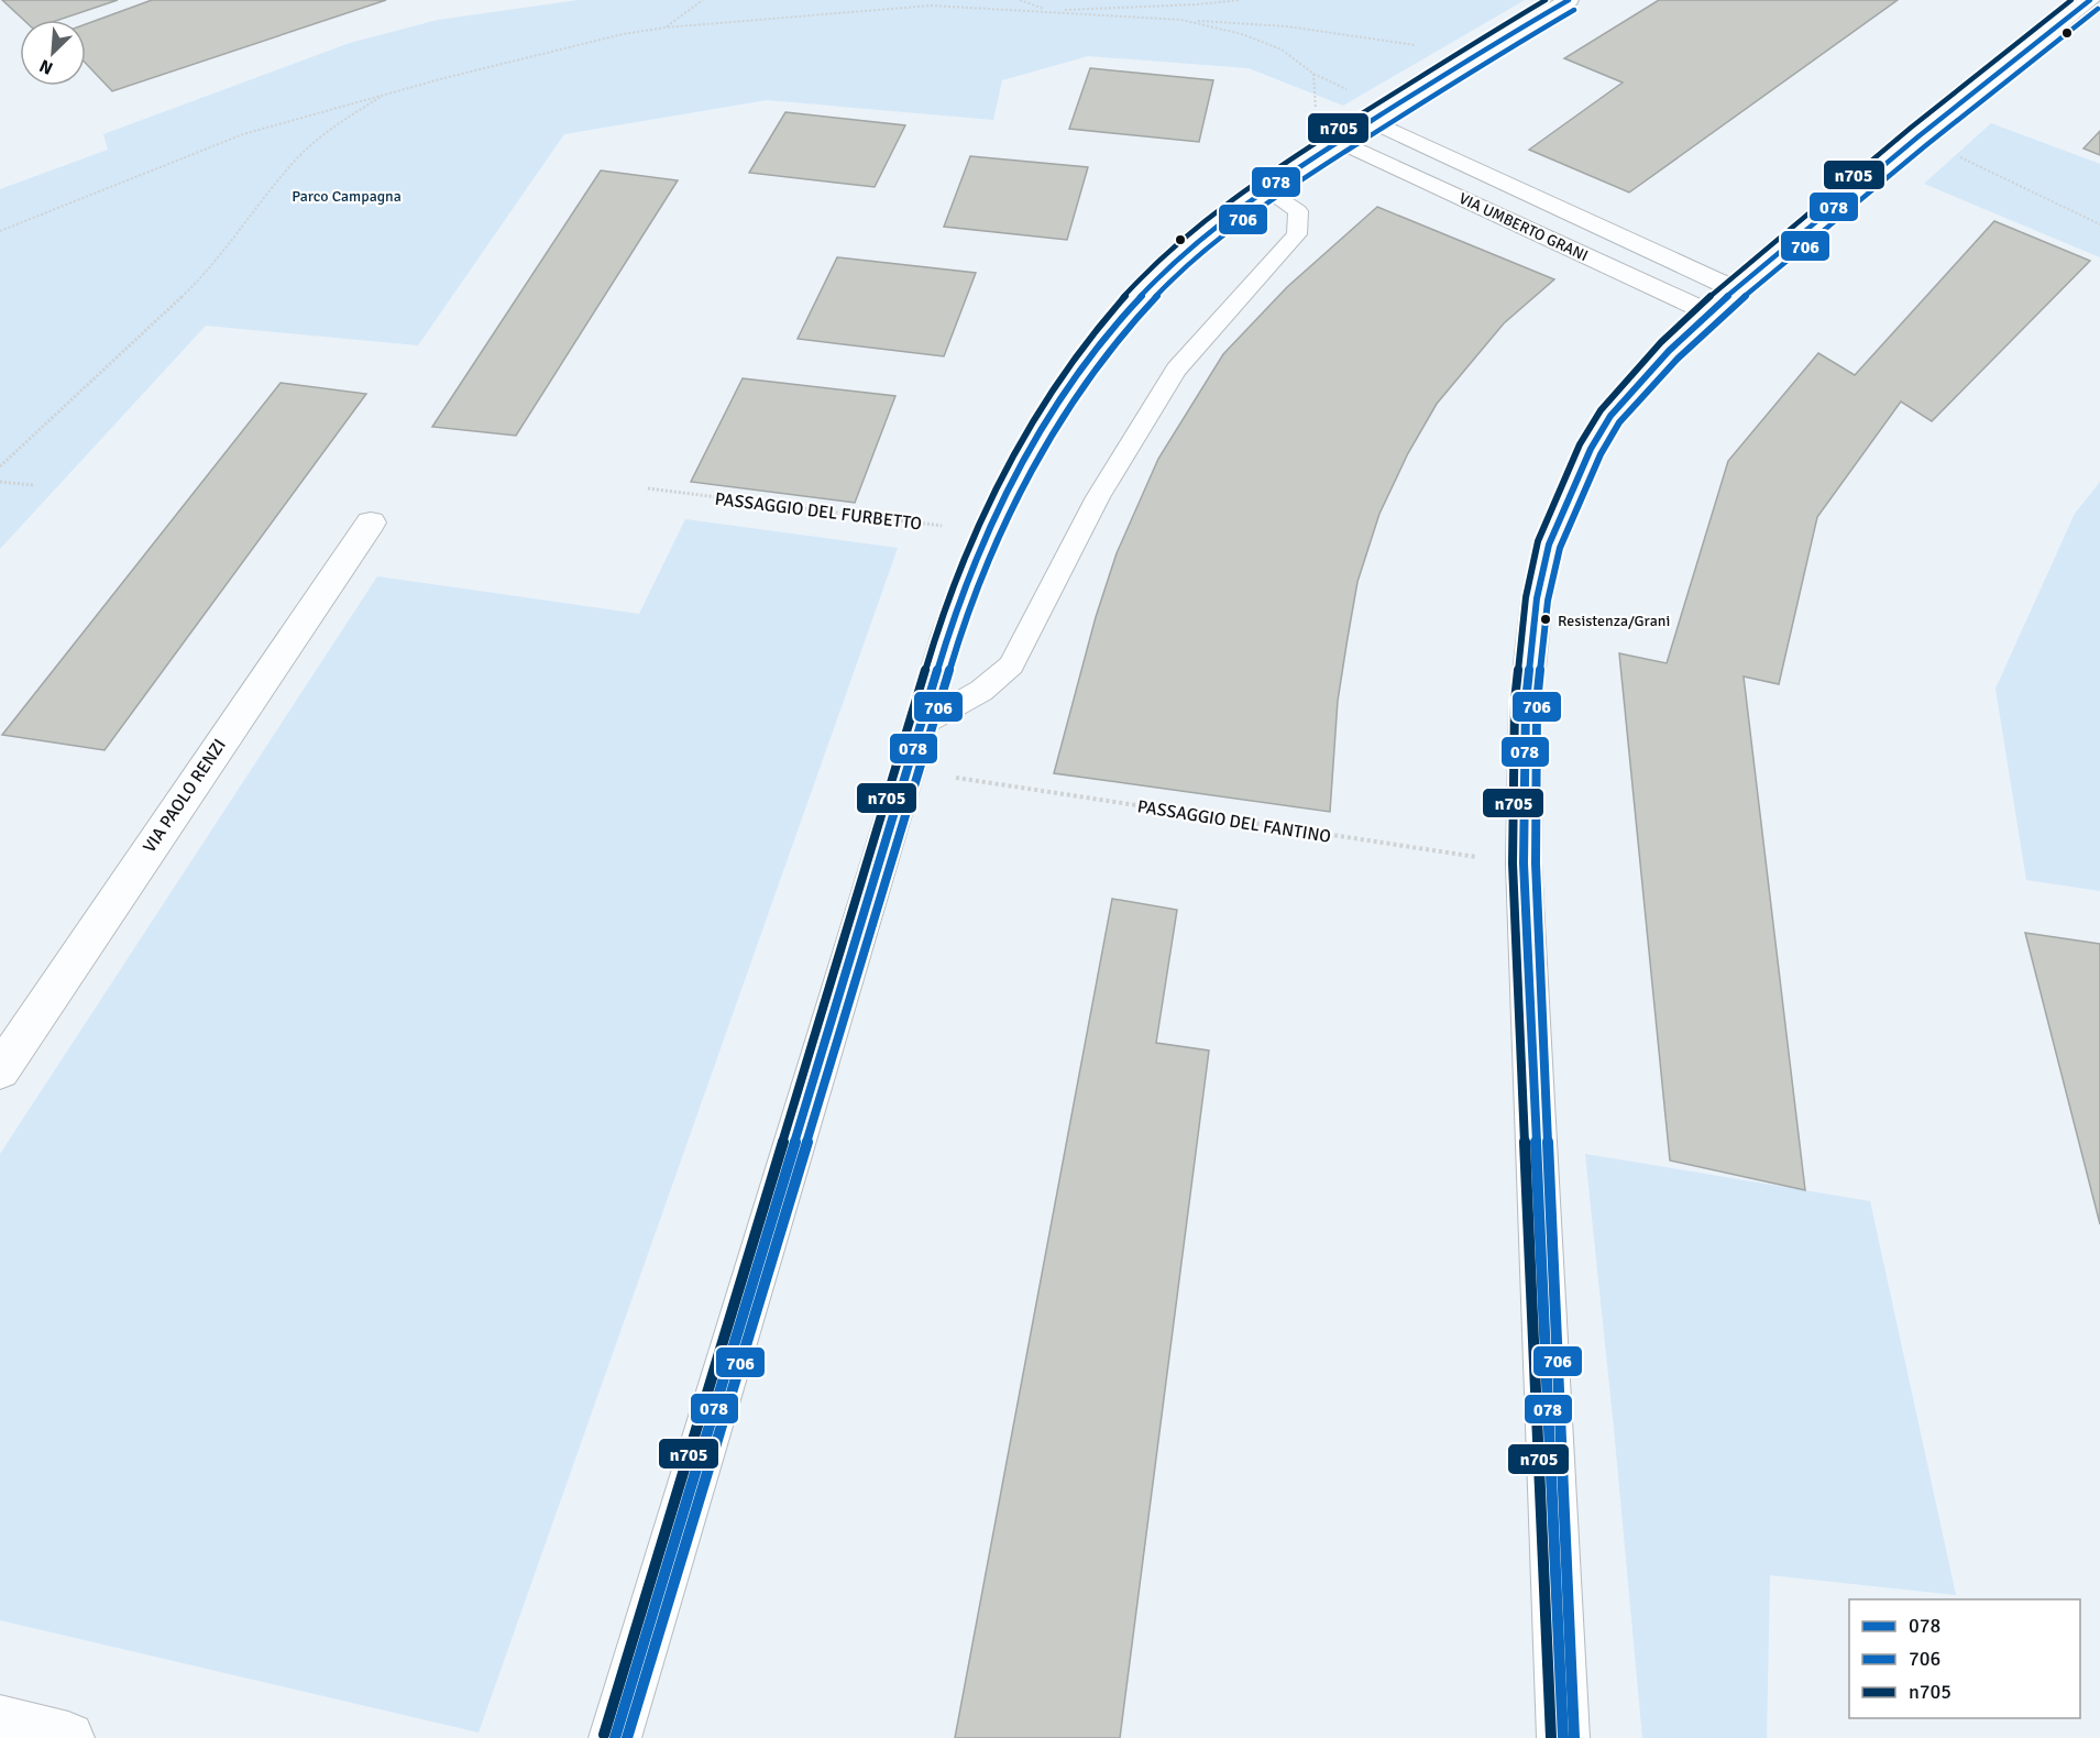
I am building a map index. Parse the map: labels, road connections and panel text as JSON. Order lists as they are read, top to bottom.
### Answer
{
  "streets": {
    "street": ["VIA UMBERTO GRANI", "VIA PAOLO RENZI"],
    "path": ["PASSAGGIO DEL FURBETTO", "PASSAGGIO DEL FANTINO"]
  },
  "parks": ["Parco Campagna"],
  "places": ["Resistenza/Grani"],
  "lines": ["transit line 078", "transit line n705", "transit line 706"],
  "legend": ["078", "706", "n705"],
  "north": "bottom left"
}
